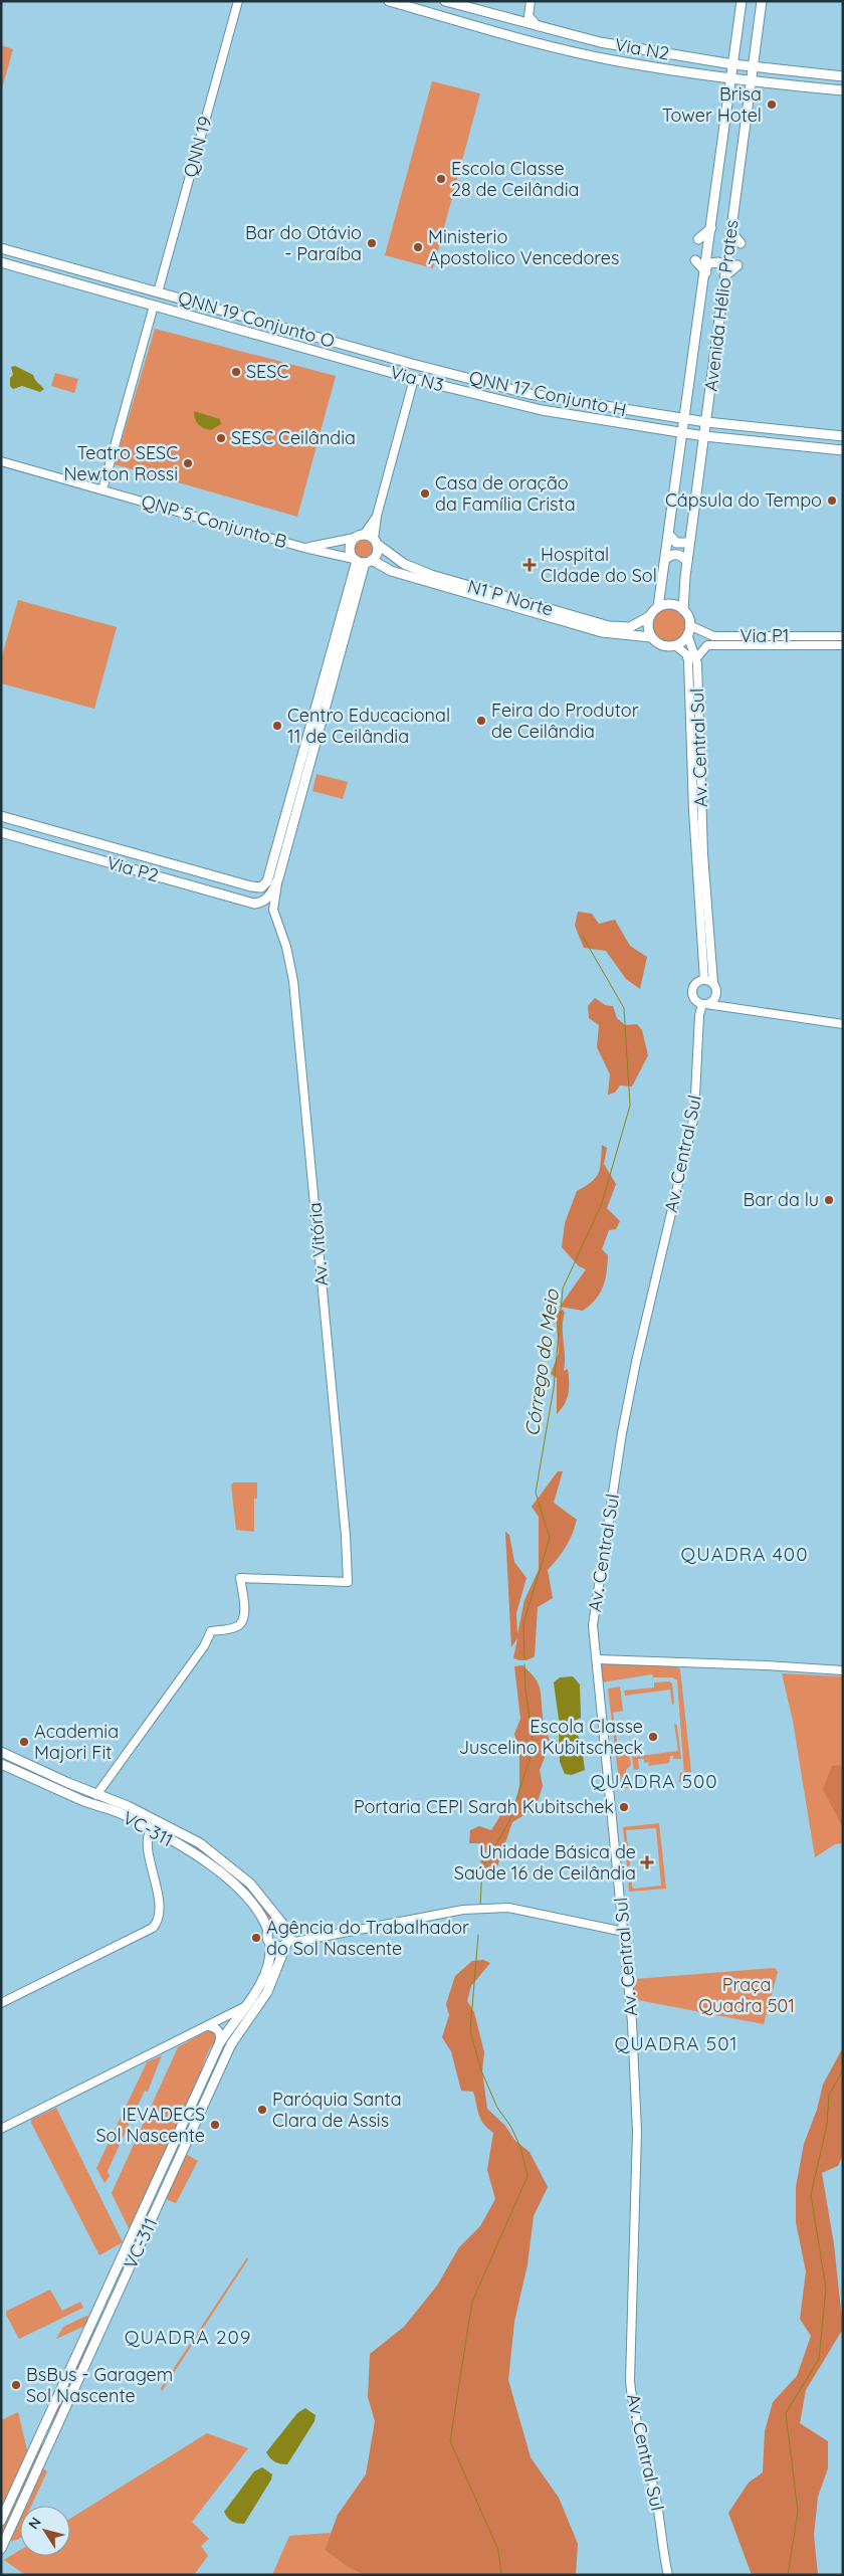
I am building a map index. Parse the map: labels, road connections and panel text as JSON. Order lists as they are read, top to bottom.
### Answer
{
  "streets": {
    "main road": [
      "Via N2",
      "Avenida Hélio Prates",
      "QNN 19 Conjunto O",
      "Via N3",
      "QNN 17 Conjunto H",
      "N1 P Norte",
      "Via P2",
      "VC-311"
    ],
    "street": [
      "QNN 19",
      "QNP 5 Conjunto B",
      "Via P1",
      "Av. Central Sul",
      "Av. Vitória"
    ]
  },
  "crossings": [
    ["Via N2", "Avenida Hélio Prates"],
    ["QNN 19", "QNN 19 Conjunto O"],
    ["Avenida Hélio Prates", "Via N3"],
    ["Avenida Hélio Prates", "QNN 17 Conjunto H"],
    ["Avenida Hélio Prates", "N1 P Norte"],
    ["Avenida Hélio Prates", "Via P1"],
    ["Avenida Hélio Prates", "Av. Central Sul"],
    ["QNN 19 Conjunto O", "Via N3"],
    ["Via N3", "QNN 17 Conjunto H"],
    ["QNP 5 Conjunto B", "N1 P Norte"],
    ["N1 P Norte", "Via P1"],
    ["N1 P Norte", "Av. Central Sul"],
    ["N1 P Norte", "Via P2"],
    ["Via P1", "Av. Central Sul"],
    ["Av. Vitória", "VC-311"]
  ],
  "districts": [
    "QUADRA 400",
    "QUADRA 500",
    "QUADRA 501",
    "QUADRA 209"
  ],
  "water": ["Córrego do Meio"],
  "parks": ["Praça Quadra 501"],
  "places": {
    "other": [
      "Brisa Tower Hotel",
      "Escola Classe 28 de Ceilândia",
      "Bar do Otávio - Paraíba",
      "Ministerio Apostolico Vencedores",
      "SESC",
      "SESC Ceilândia",
      "Teatro SESC Newton Rossi",
      "Casa de oração da Família Crista",
      "Cápsula do Tempo",
      "Feira do Produtor de Ceilândia",
      "Centro Educacional 11 de Ceilândia",
      "Bar da lu",
      "Escola Classe Juscelino Kubitscheck",
      "Academia Majori Fit",
      "Portaria CEPI Sarah Kubitschek",
      "Agência do Trabalhador do Sol Nascente",
      "Paróquia Santa Clara de Assis",
      "IEVADECS Sol Nascente",
      "BsBus - Garagem Sol Nascente"
    ],
    "health": ["Hospital CIdade do Sol", "Unidade Básica de Saúde 16 de Ceilândia"]
  },
  "north": "top left"
}
